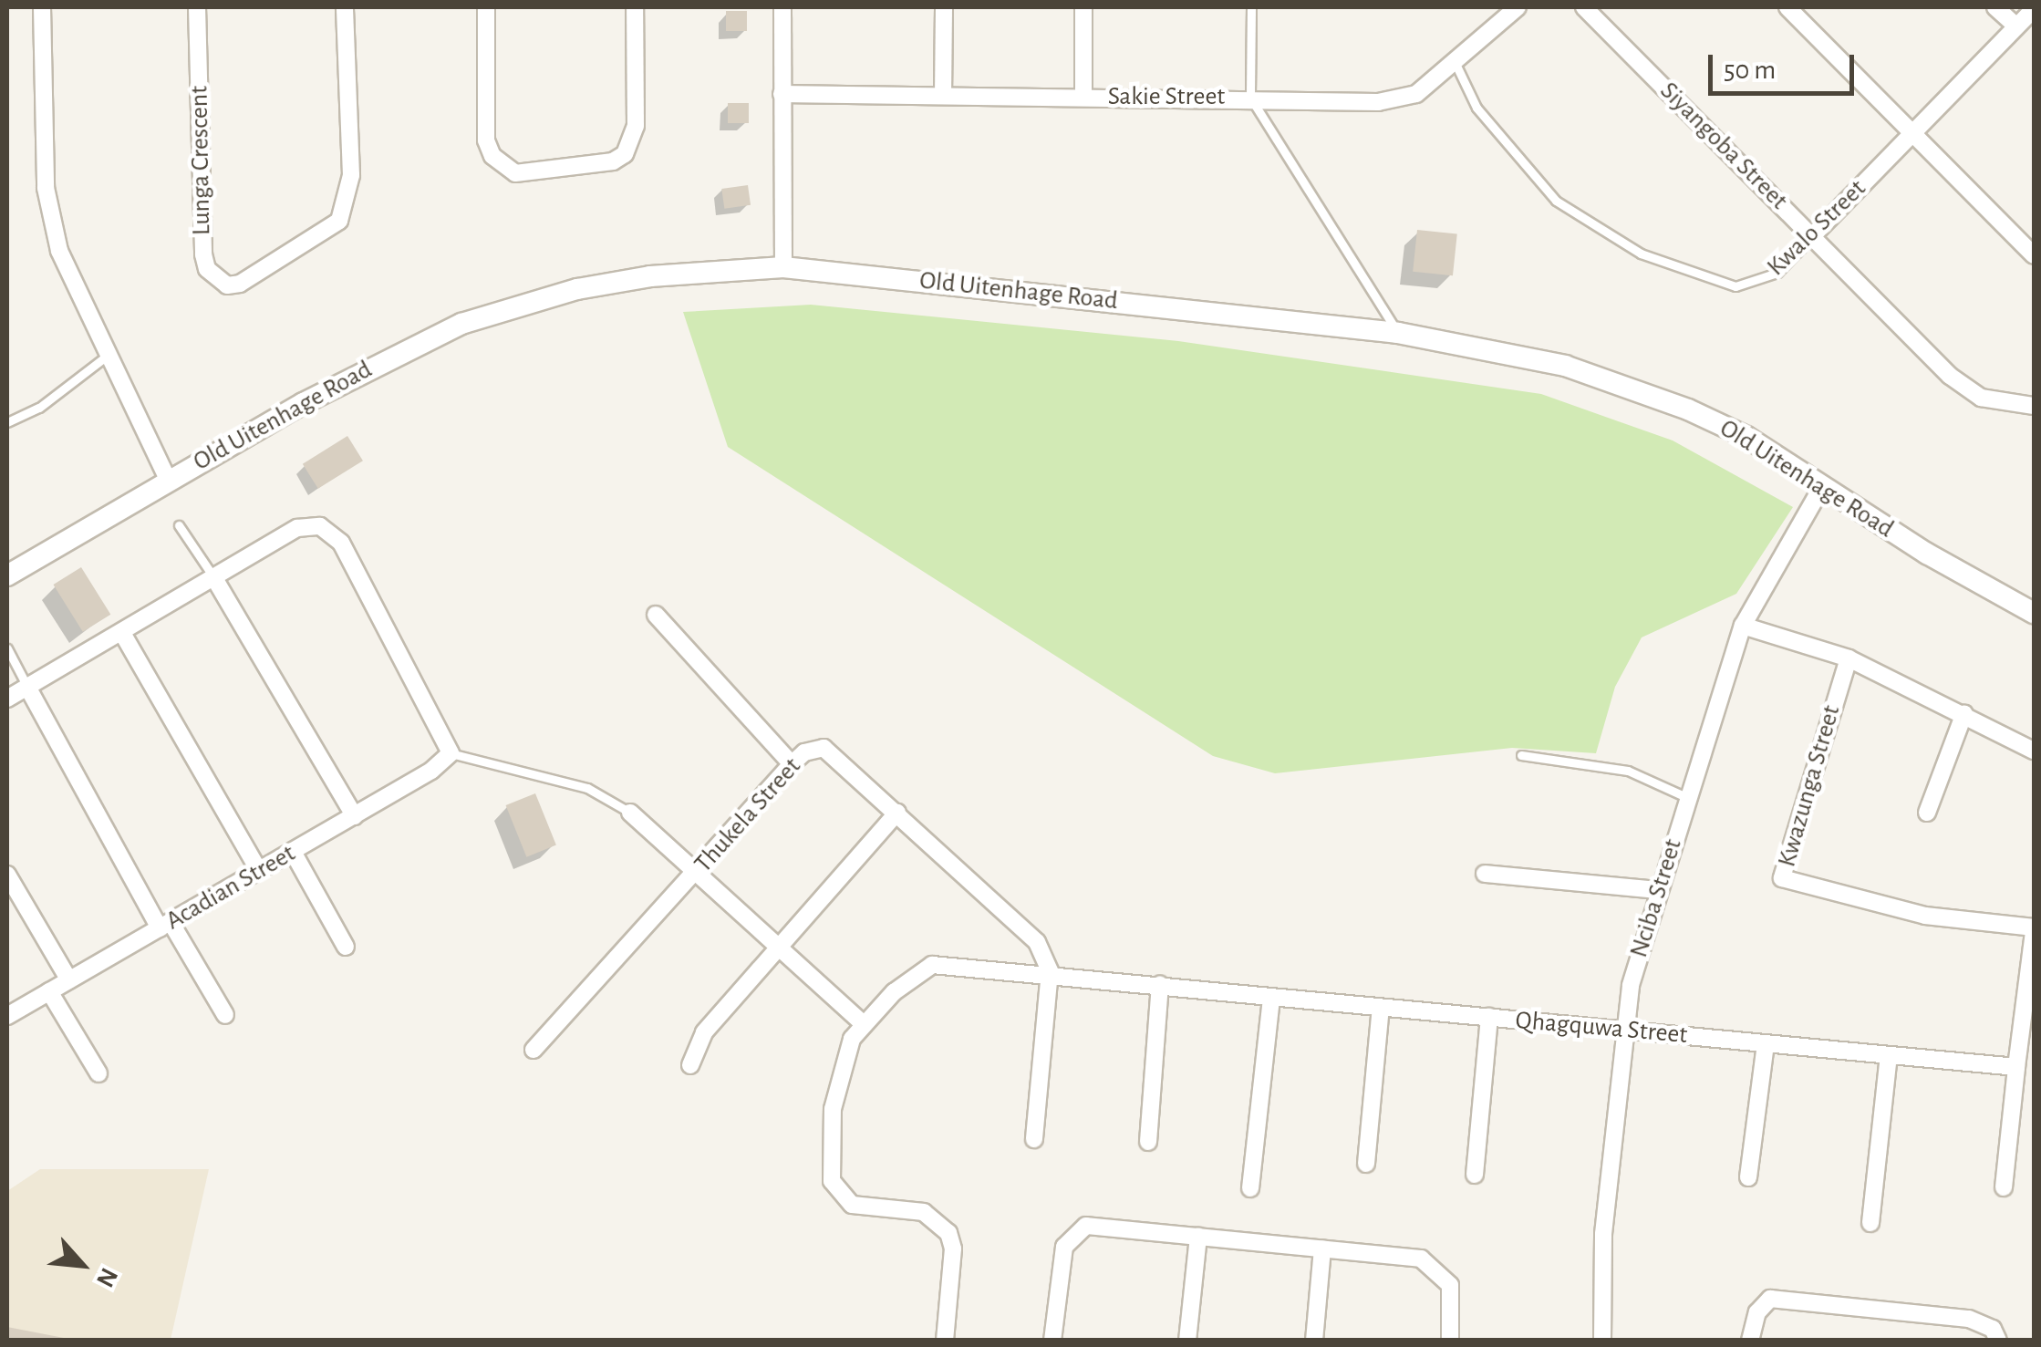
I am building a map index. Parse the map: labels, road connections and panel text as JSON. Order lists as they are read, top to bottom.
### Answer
{
  "streets": {
    "street": [
      "Sakie Street",
      "Siyangoba Street",
      "Lunga Crescent",
      "Kwalo Street",
      "Old Uitenhage Road",
      "Kwazunga Street",
      "Thukela Street",
      "Acadian Street",
      "Nciba Street",
      "Qhagquwa Street"
    ]
  },
  "crossings": [
    ["Sakie Street", "Kwalo Street"],
    ["Siyangoba Street", "Kwalo Street"],
    ["Old Uitenhage Road", "Nciba Street"],
    ["Thukela Street", "Qhagquwa Street"],
    ["Nciba Street", "Qhagquwa Street"]
  ],
  "scale_bar": "50 m",
  "north": "bottom right"
}
